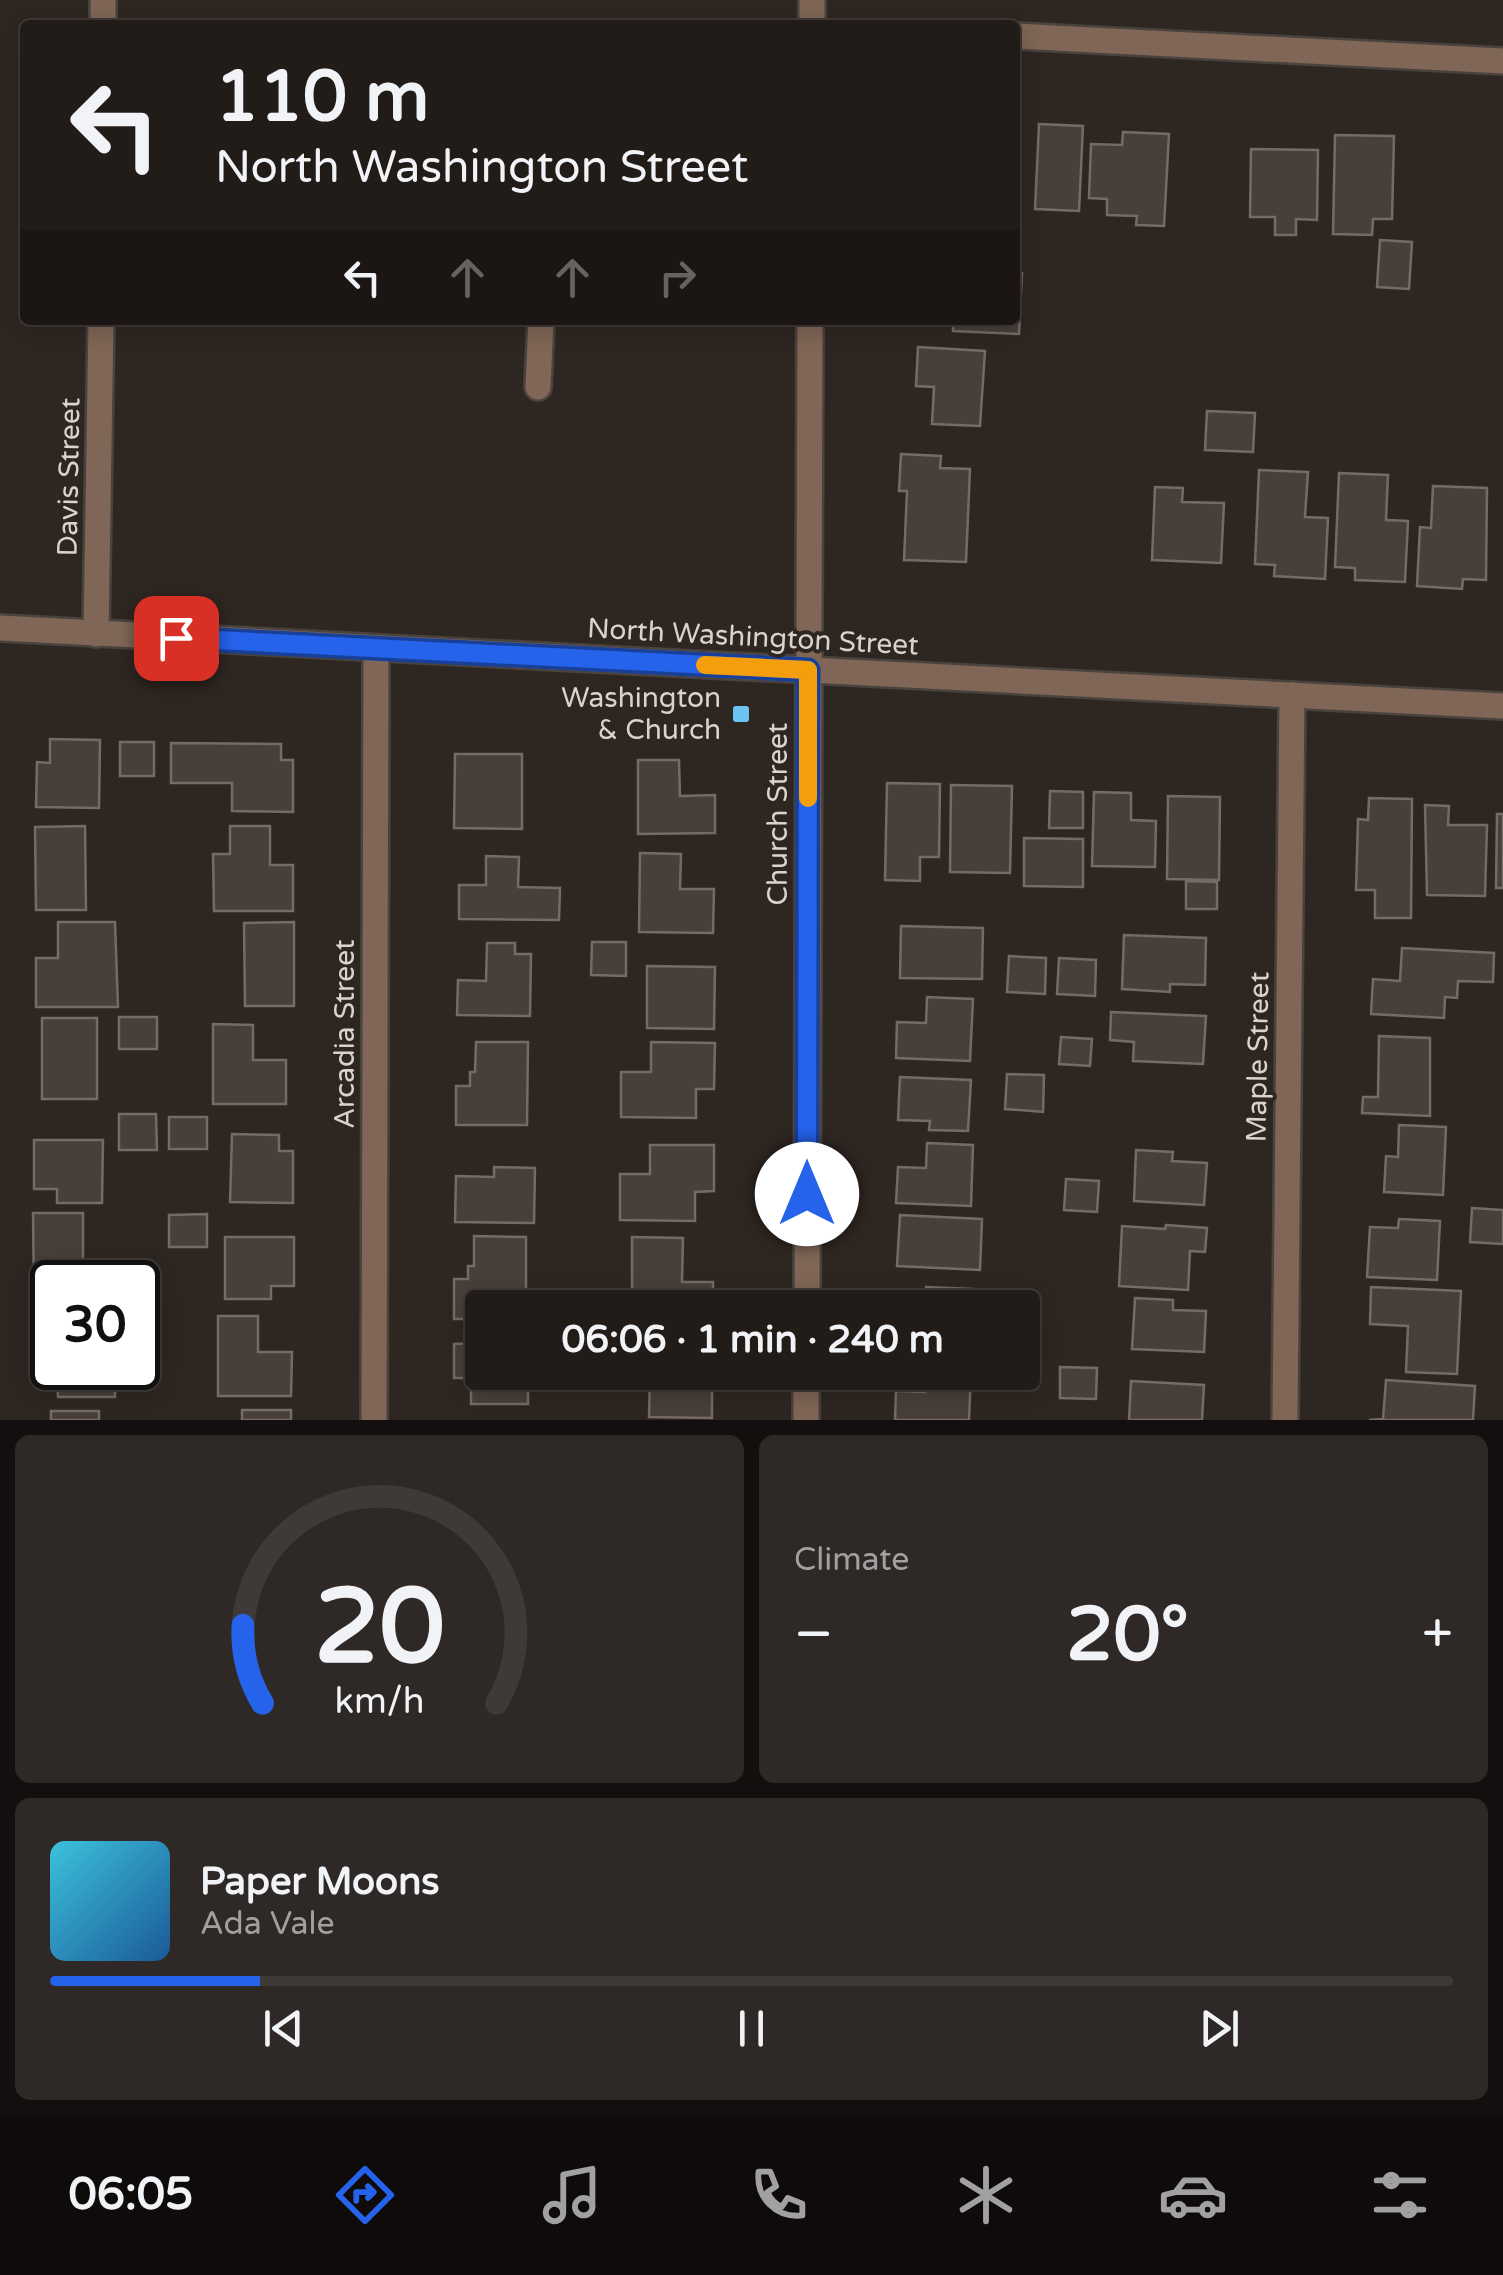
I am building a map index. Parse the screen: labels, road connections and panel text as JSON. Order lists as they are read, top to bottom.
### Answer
{
  "streets": {
    "street": [
      "Davis Street",
      "North Washington Street",
      "Church Street",
      "Arcadia Street",
      "Maple Street"
    ]
  },
  "crossings": [
    ["Davis Street", "North Washington Street"],
    ["North Washington Street", "Church Street"],
    ["North Washington Street", "Arcadia Street"],
    ["North Washington Street", "Maple Street"]
  ],
  "places": {
    "transit": ["Washington & Church"]
  },
  "page": {
    "turn": ["110 m", "North Washington Street"],
    "limit": "30",
    "trip": "06:06 · 1 min · 240 m",
    "tile": "Climate",
    "heat": ["−", "20°", "+"],
    "song": ["Paper Moons", "Ada Vale"],
    "tabs": "06:05",
    "gauge": ["20", "km/h"]
  }
}
